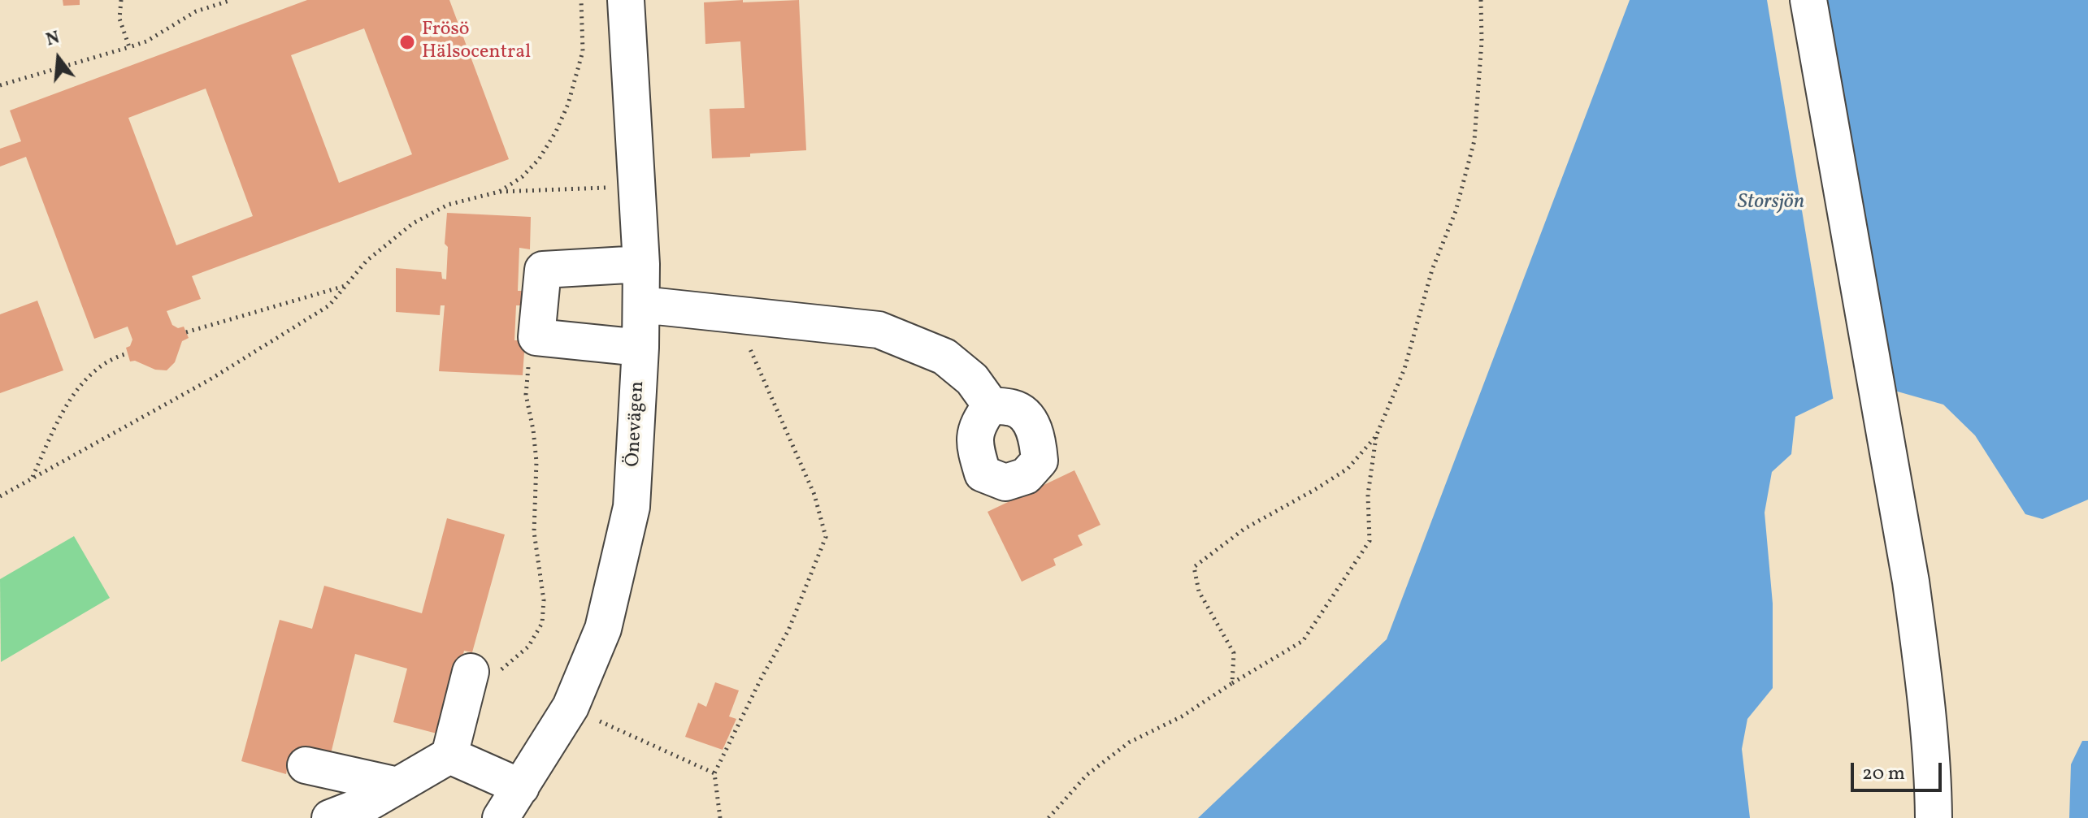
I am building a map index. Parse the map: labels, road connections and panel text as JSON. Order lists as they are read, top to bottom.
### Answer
{
  "streets": {
    "street": ["Önevägen"]
  },
  "water": ["Storsjön"],
  "places": ["Frösö Hälsocentral"],
  "scale_bar": "20 m",
  "north": "top"
}
